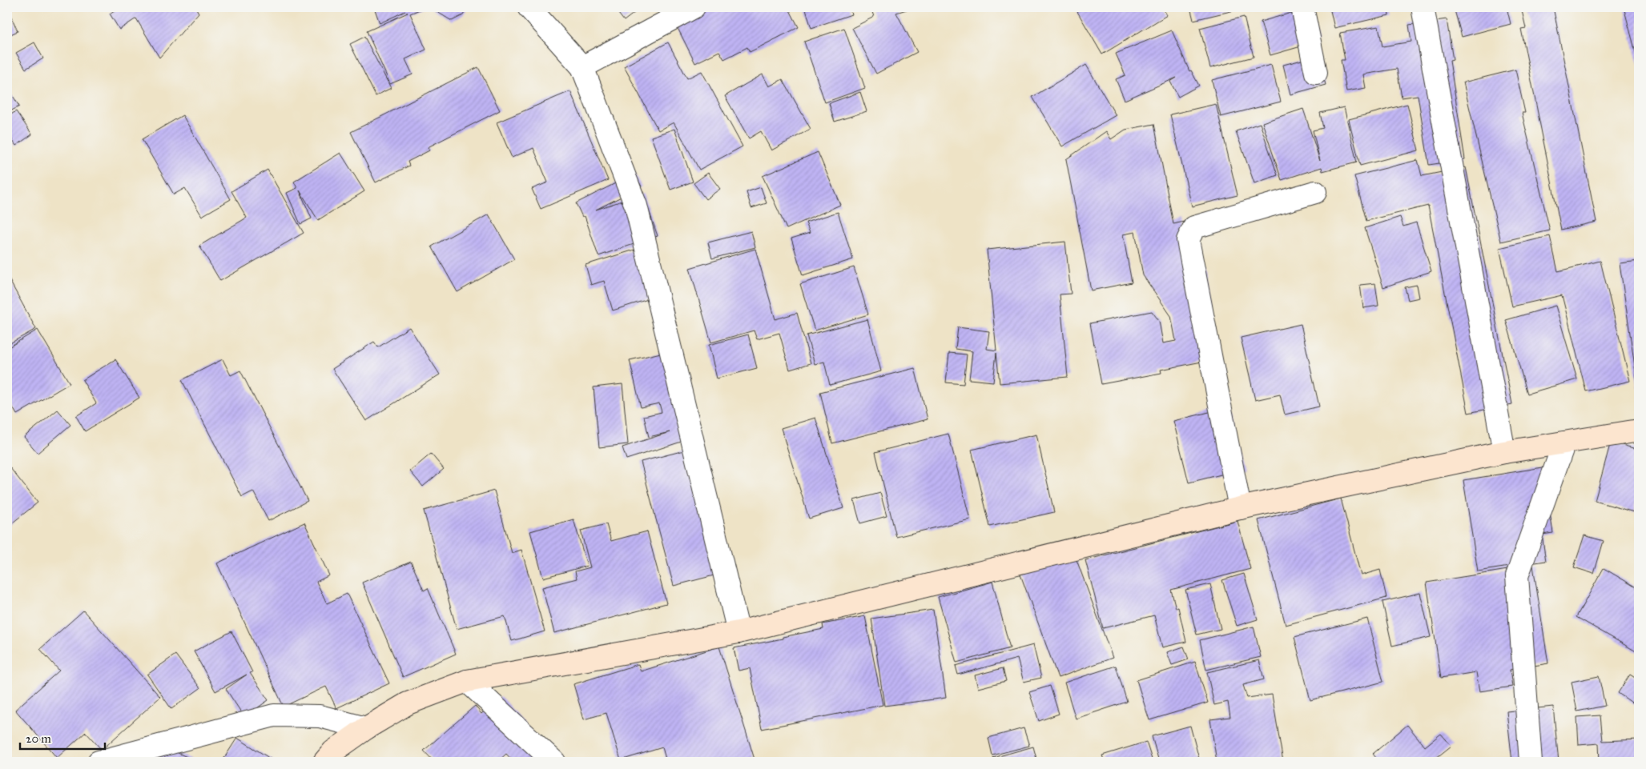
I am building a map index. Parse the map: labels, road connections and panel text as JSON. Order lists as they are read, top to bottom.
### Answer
{
  "scale_bar": "20 m"
}
